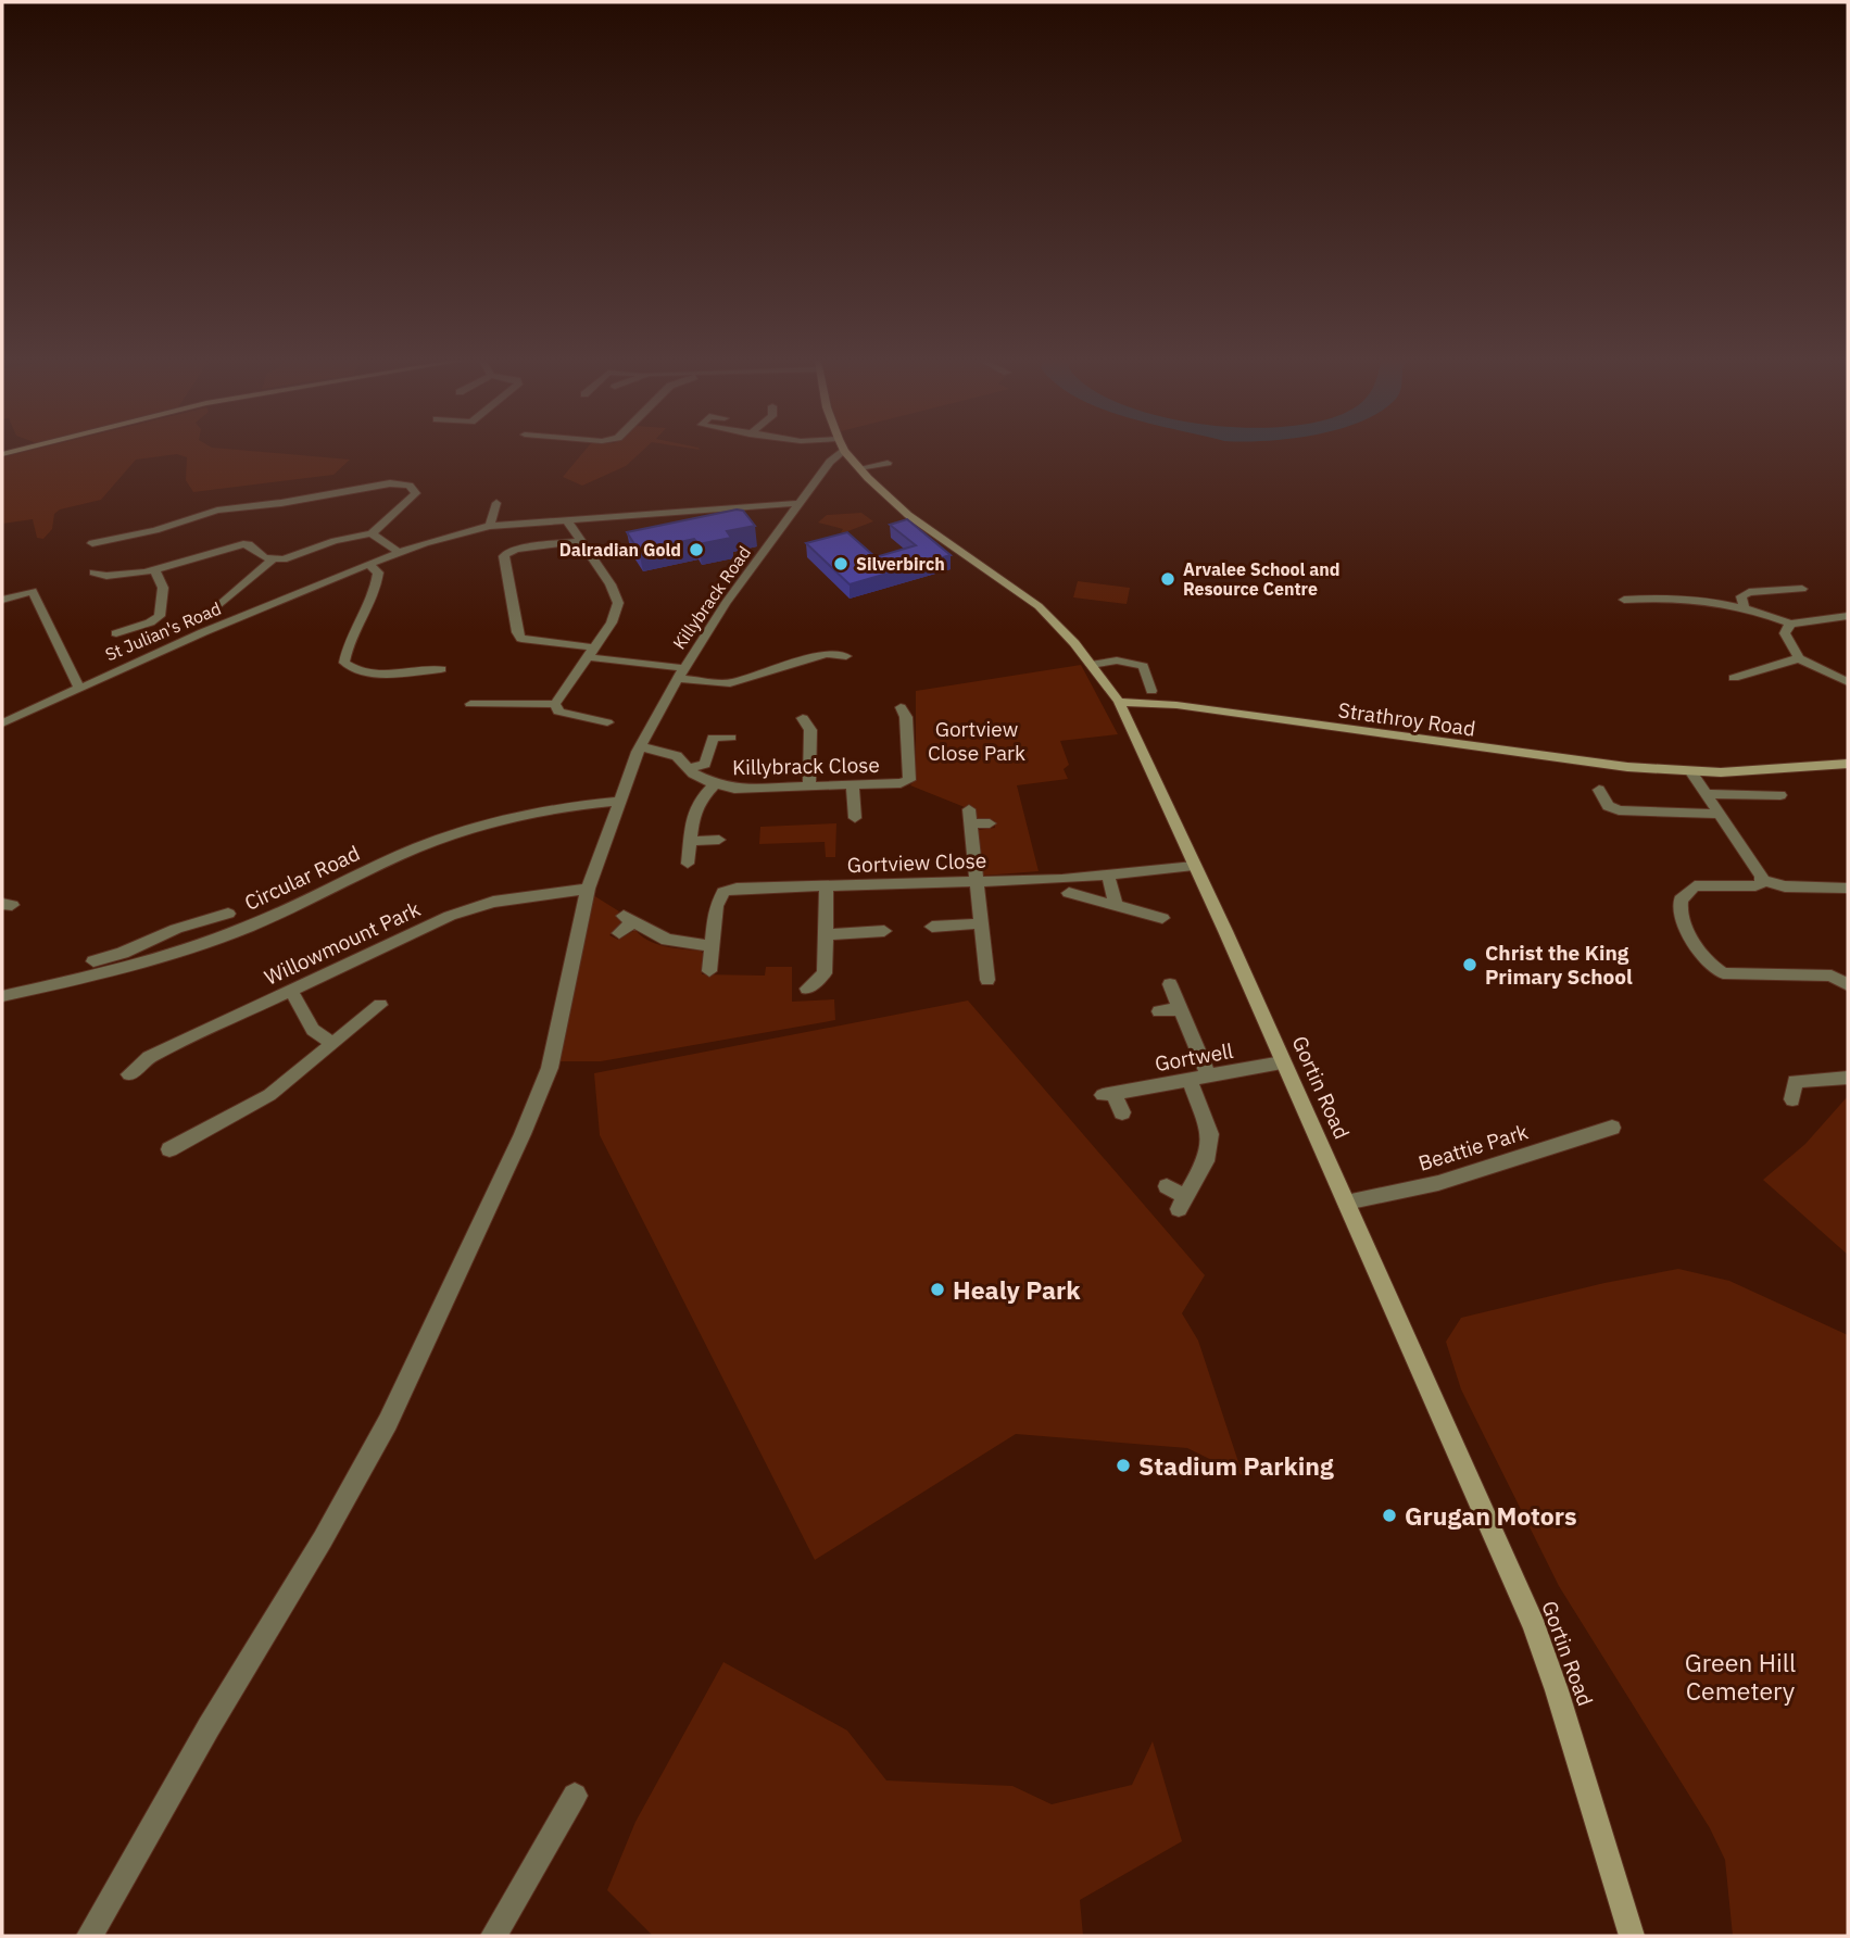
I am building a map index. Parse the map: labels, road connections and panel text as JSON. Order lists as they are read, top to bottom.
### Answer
{
  "streets": {
    "main road": ["Strathroy Road", "Gortin Road"],
    "street": [
      "Killybrack Road",
      "St Julian's Road",
      "Killybrack Close",
      "Gortview Close",
      "Circular Road",
      "Willowmount Park",
      "Gortwell",
      "Beattie Park"
    ]
  },
  "crossings": [
    ["Killybrack Road", "St Julian's Road"],
    ["Killybrack Road", "Killybrack Close"],
    ["Killybrack Road", "Circular Road"],
    ["Killybrack Road", "Willowmount Park"],
    ["Killybrack Road", "Gortin Road"],
    ["Strathroy Road", "Gortin Road"],
    ["Gortview Close", "Gortin Road"],
    ["Gortwell", "Gortin Road"],
    ["Gortin Road", "Beattie Park"]
  ],
  "parks": ["Gortview Close Park", "Green Hill Cemetery"],
  "places": [
    "Dalradian Gold",
    "Silverbirch",
    "Arvalee School and Resource Centre",
    "Christ the King Primary School",
    "Healy Park",
    "Stadium Parking",
    "Grugan Motors"
  ]
}
